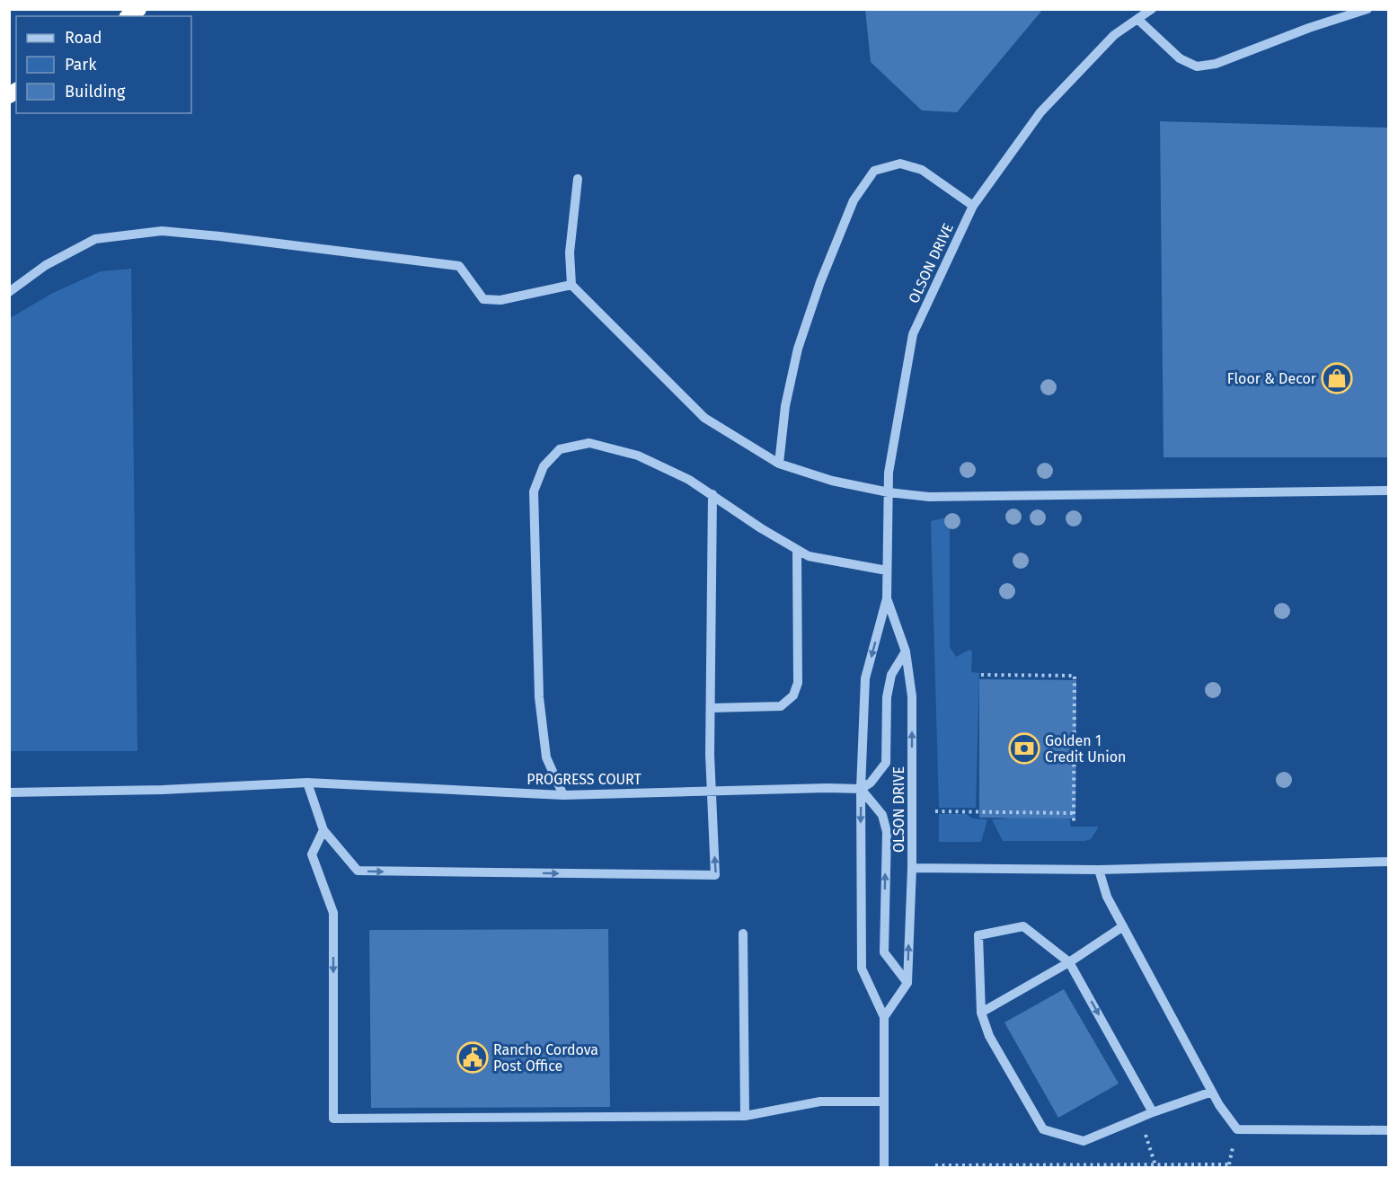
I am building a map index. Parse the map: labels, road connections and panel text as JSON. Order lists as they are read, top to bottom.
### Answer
{
  "streets": {
    "street": ["OLSON DRIVE", "PROGRESS COURT"]
  },
  "crossings": [
    ["OLSON DRIVE", "PROGRESS COURT"]
  ],
  "places": {
    "shop": ["Floor & Decor"],
    "bank": ["Golden 1 Credit Union"],
    "public building": ["Rancho Cordova Post Office"]
  },
  "legend": ["Road", "Park", "Building"]
}
